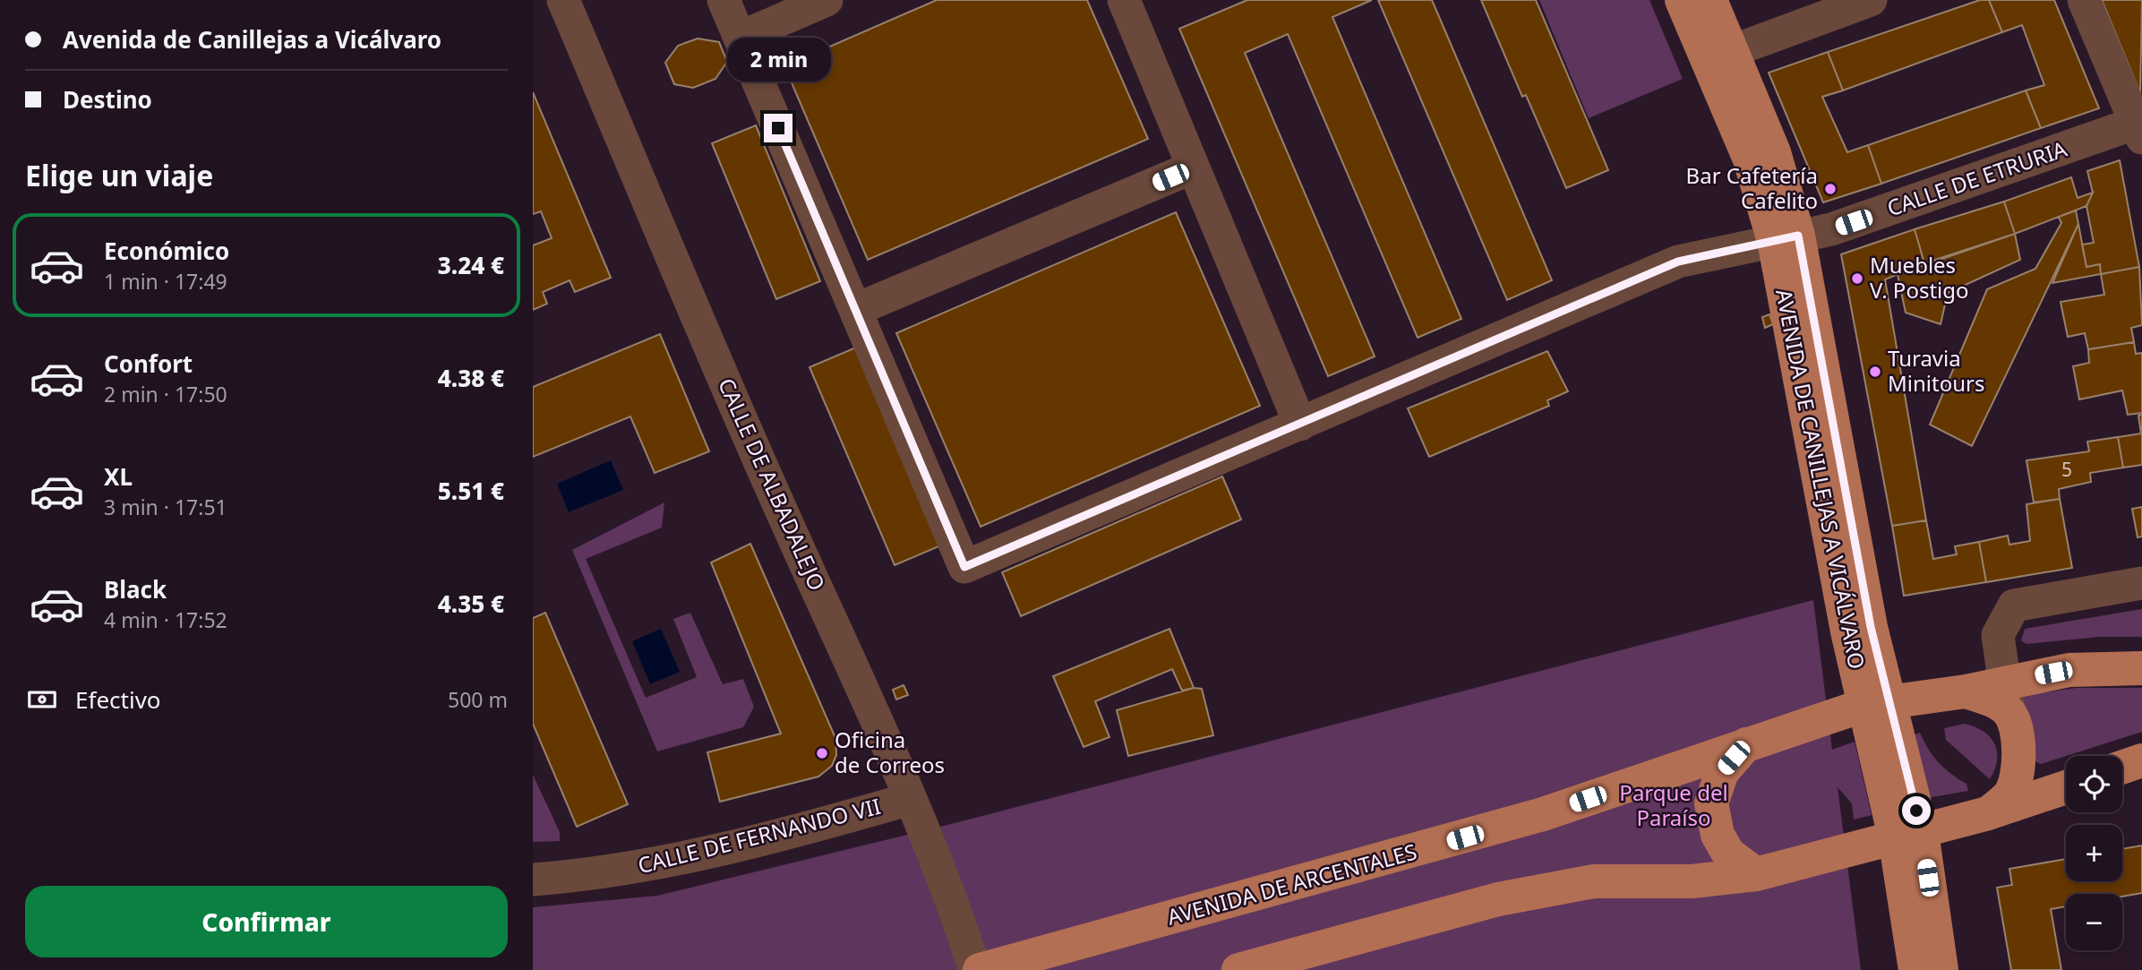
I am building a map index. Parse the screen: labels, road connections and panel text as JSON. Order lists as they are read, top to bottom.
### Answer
{
  "streets": {
    "main road": ["AVENIDA DE CANILLEJAS A VICÁLVARO", "AVENIDA DE ARCENTALES"],
    "street": ["CALLE DE ETRURIA", "CALLE DE ALBADALEJO", "CALLE DE FERNANDO VII"]
  },
  "crossings": [
    ["CALLE DE ETRURIA", "AVENIDA DE CANILLEJAS A VICÁLVARO"],
    ["AVENIDA DE CANILLEJAS A VICÁLVARO", "AVENIDA DE ARCENTALES"],
    ["CALLE DE ALBADALEJO", "CALLE DE FERNANDO VII"],
    ["CALLE DE ALBADALEJO", "AVENIDA DE ARCENTALES"]
  ],
  "parks": ["Parque del Paraíso"],
  "places": [
    "Bar Cafetería Cafelito",
    "Muebles V. Postigo",
    "Turavia Minitours",
    "Oficina de Correos"
  ],
  "house_numbers": ["5"],
  "page": {
    "banner": ["Avenida de Canillejas a Vicálvaro", "Destino"],
    "bubble": "2 min",
    "heading": "Elige un viaje",
    "list": [
      {
        "name": "Económico",
        "note": "1 min · 17:49",
        "value": "3.24 €"
      },
      {
        "name": "Confort",
        "note": "2 min · 17:50",
        "value": "4.38 €"
      },
      {
        "name": "XL",
        "note": "3 min · 17:51",
        "value": "5.51 €"
      },
      {
        "name": "Black",
        "note": "4 min · 17:52",
        "value": "4.35 €"
      }
    ],
    "pay": ["Efectivo", "500 m"],
    "map_buttons": ["+", "−"],
    "buttons": "Confirmar"
  }
}
